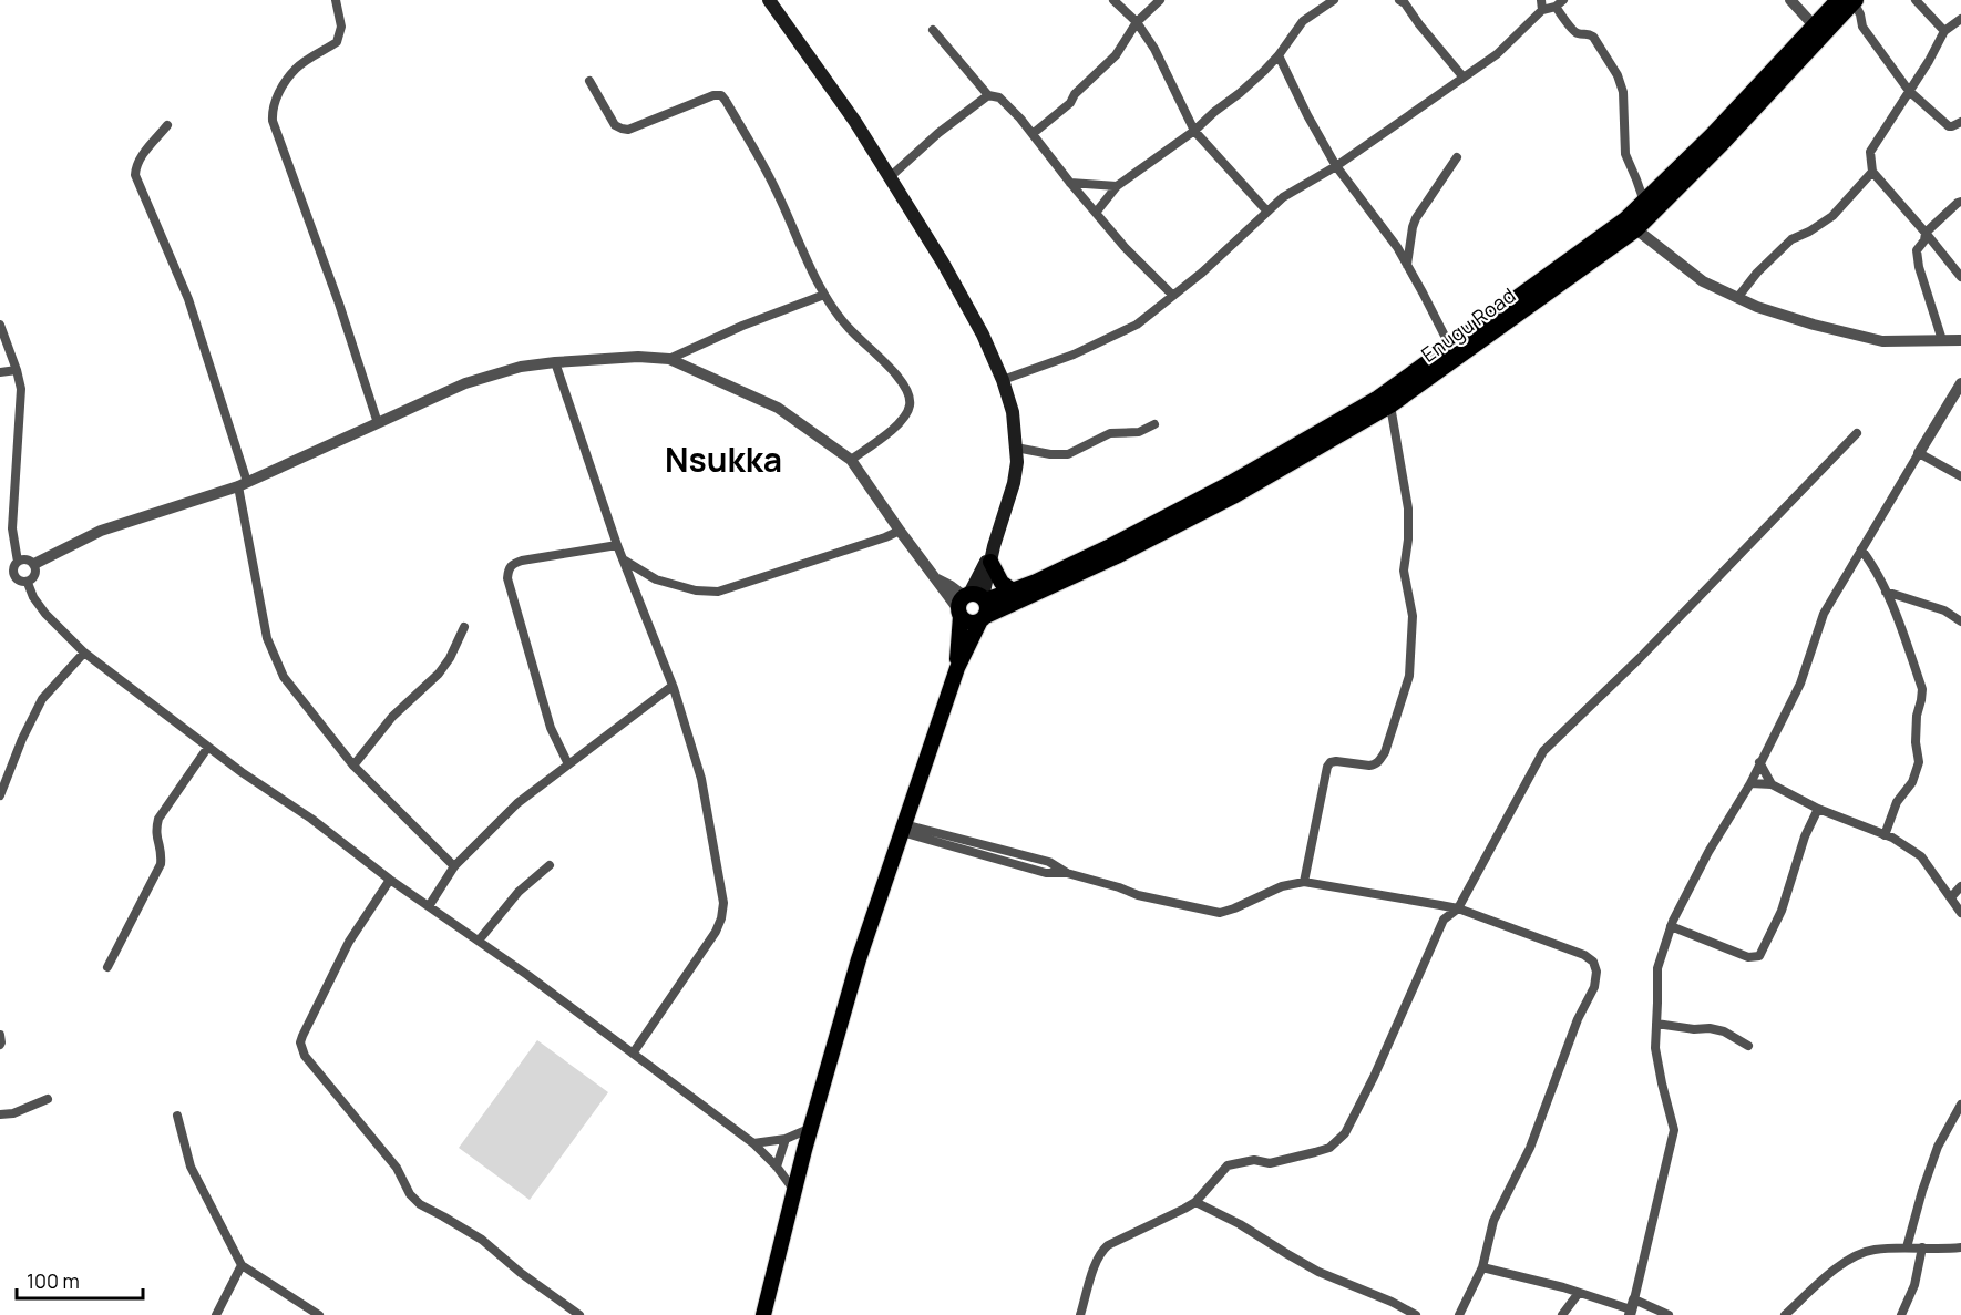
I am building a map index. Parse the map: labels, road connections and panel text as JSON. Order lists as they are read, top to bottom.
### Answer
{
  "streets": {
    "main road": ["Enugu Road"]
  },
  "districts": ["Nsukka"],
  "scale_bar": "100 m"
}
